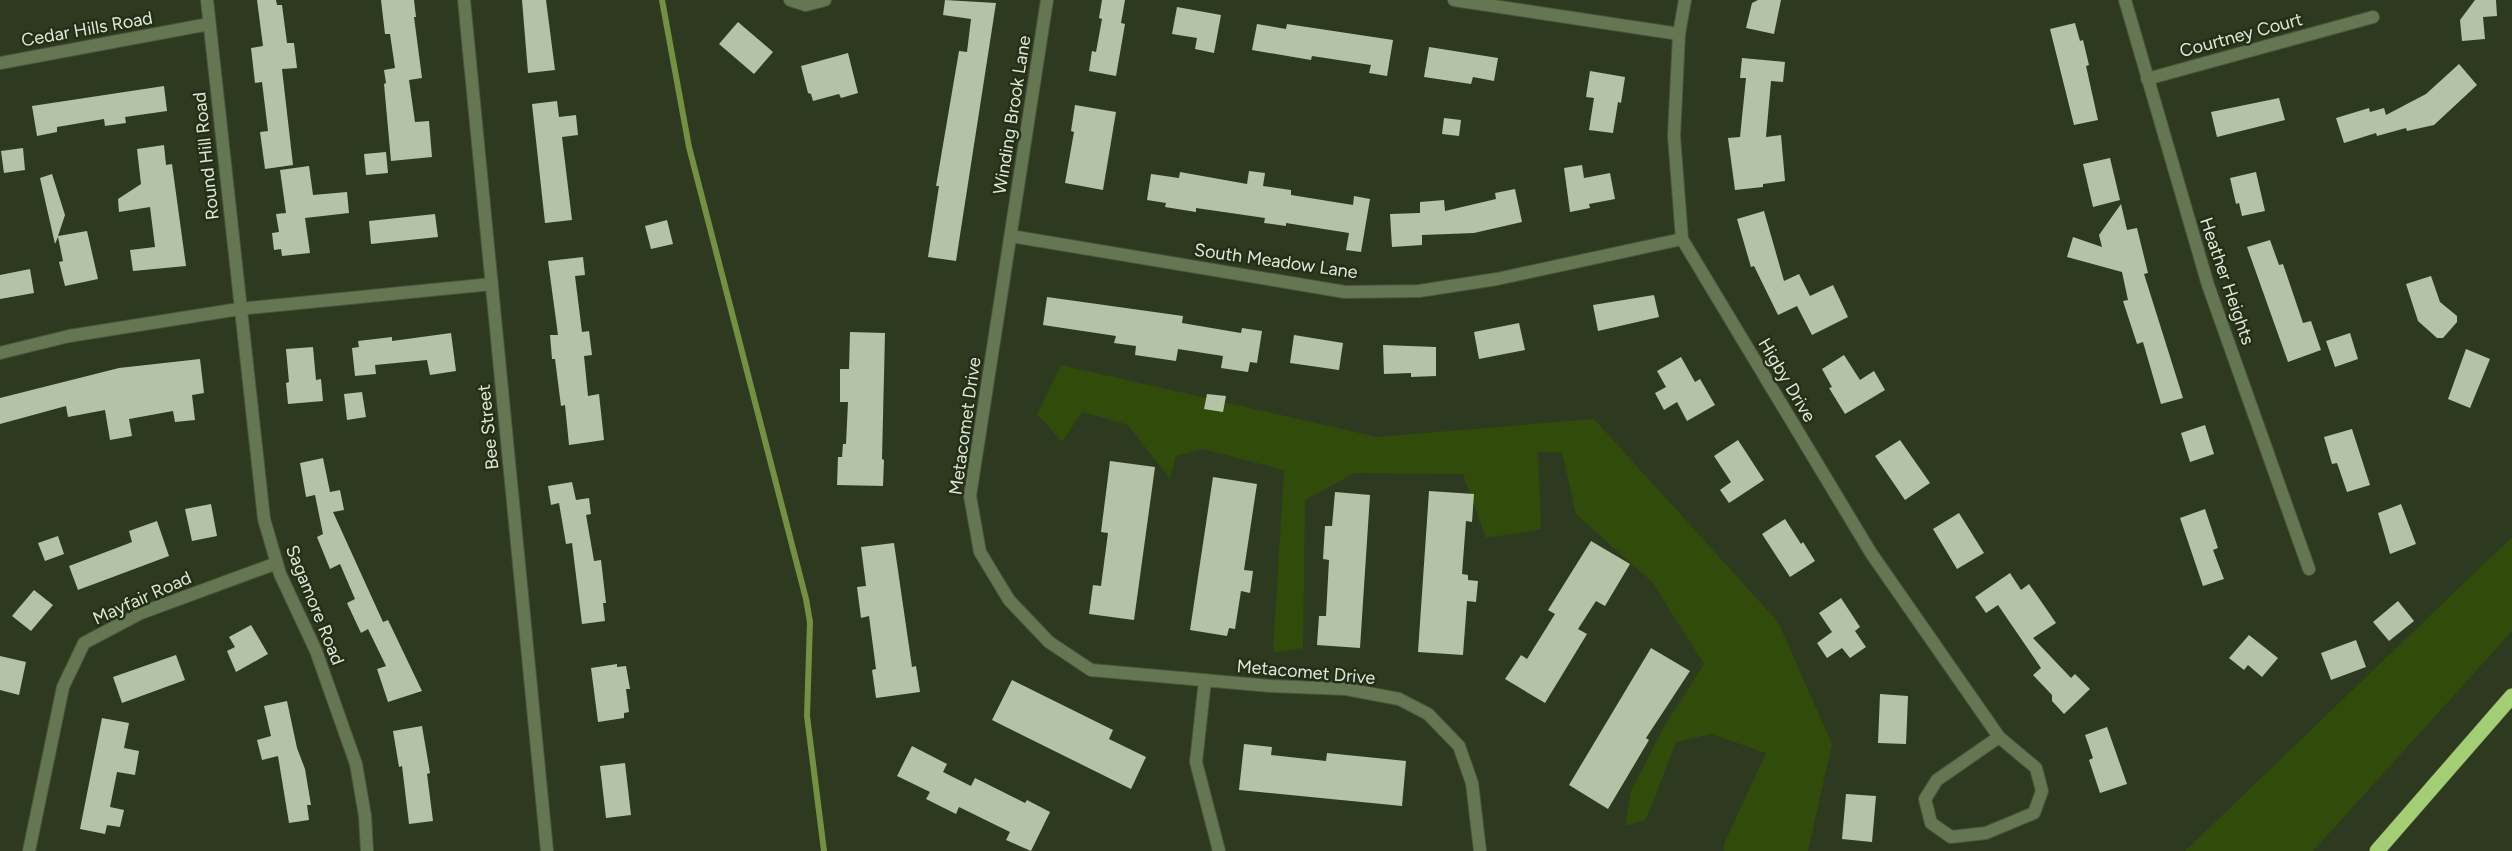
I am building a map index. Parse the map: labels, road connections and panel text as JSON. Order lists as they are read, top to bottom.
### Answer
{
  "streets": {
    "street": [
      "Cedar Hills Road",
      "Courtney Court",
      "Winding Brook Lane",
      "Round Hill Road",
      "South Meadow Lane",
      "Heather Heights",
      "Higby Drive",
      "Metacomet Drive",
      "Bee Street",
      "Mayfair Road",
      "Sagamore Road"
    ]
  },
  "crossings": [
    ["Cedar Hills Road", "Round Hill Road"],
    ["Courtney Court", "Heather Heights"],
    ["Winding Brook Lane", "South Meadow Lane"],
    ["Winding Brook Lane", "Metacomet Drive"],
    ["Round Hill Road", "Sagamore Road"],
    ["South Meadow Lane", "Higby Drive"],
    ["South Meadow Lane", "Metacomet Drive"],
    ["Mayfair Road", "Sagamore Road"]
  ]
}
